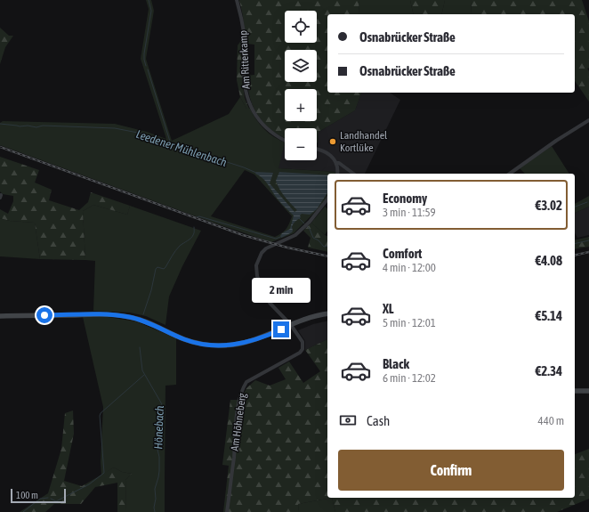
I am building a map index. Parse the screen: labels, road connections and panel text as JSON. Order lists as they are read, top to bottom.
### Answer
{
  "streets": {
    "street": ["Am Ritterkamp", "Am Höhneberg"]
  },
  "water": ["Leedener Mühlenbach", "Hönebach"],
  "places": ["Landhandel Kortlüke"],
  "scale_bar": "100 m",
  "page": {
    "map_buttons": ["+", "−"],
    "banner": ["Osnabrücker Straße", "Osnabrücker Straße"],
    "list": [
      {
        "name": "Economy",
        "note": "3 min · 11:59",
        "value": "€3.02"
      },
      {
        "name": "Comfort",
        "note": "4 min · 12:00",
        "value": "€4.08"
      },
      {
        "name": "XL",
        "note": "5 min · 12:01",
        "value": "€5.14"
      },
      {
        "name": "Black",
        "note": "6 min · 12:02",
        "value": "€2.34"
      }
    ],
    "bubble": "2 min",
    "pay": ["Cash", "440 m"],
    "buttons": "Confirm",
    "scale": "100 m"
  }
}
